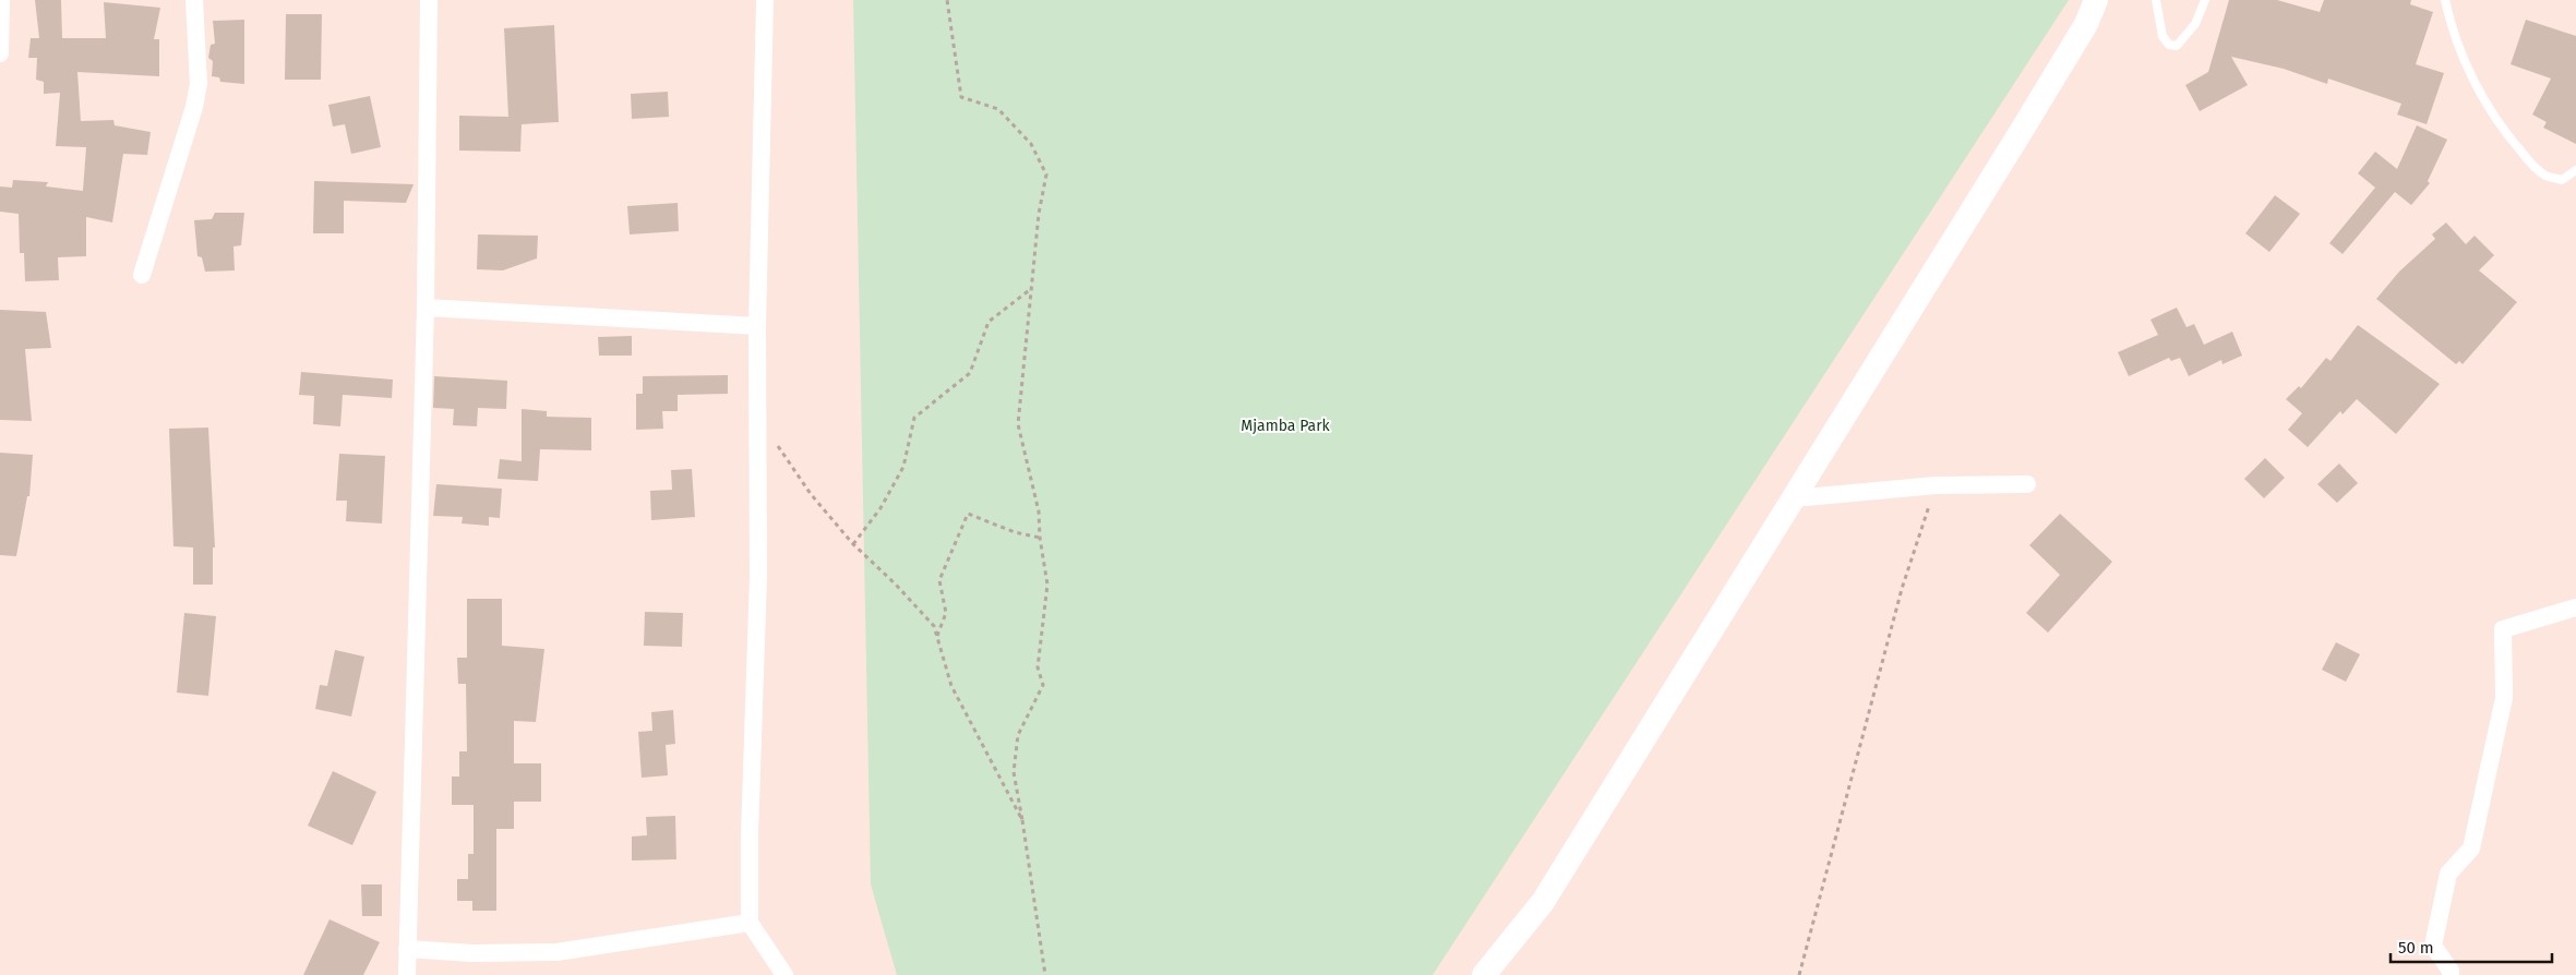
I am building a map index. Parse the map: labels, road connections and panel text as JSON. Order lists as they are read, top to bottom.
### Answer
{
  "parks": ["Mjamba Park"],
  "scale_bar": "50 m"
}
